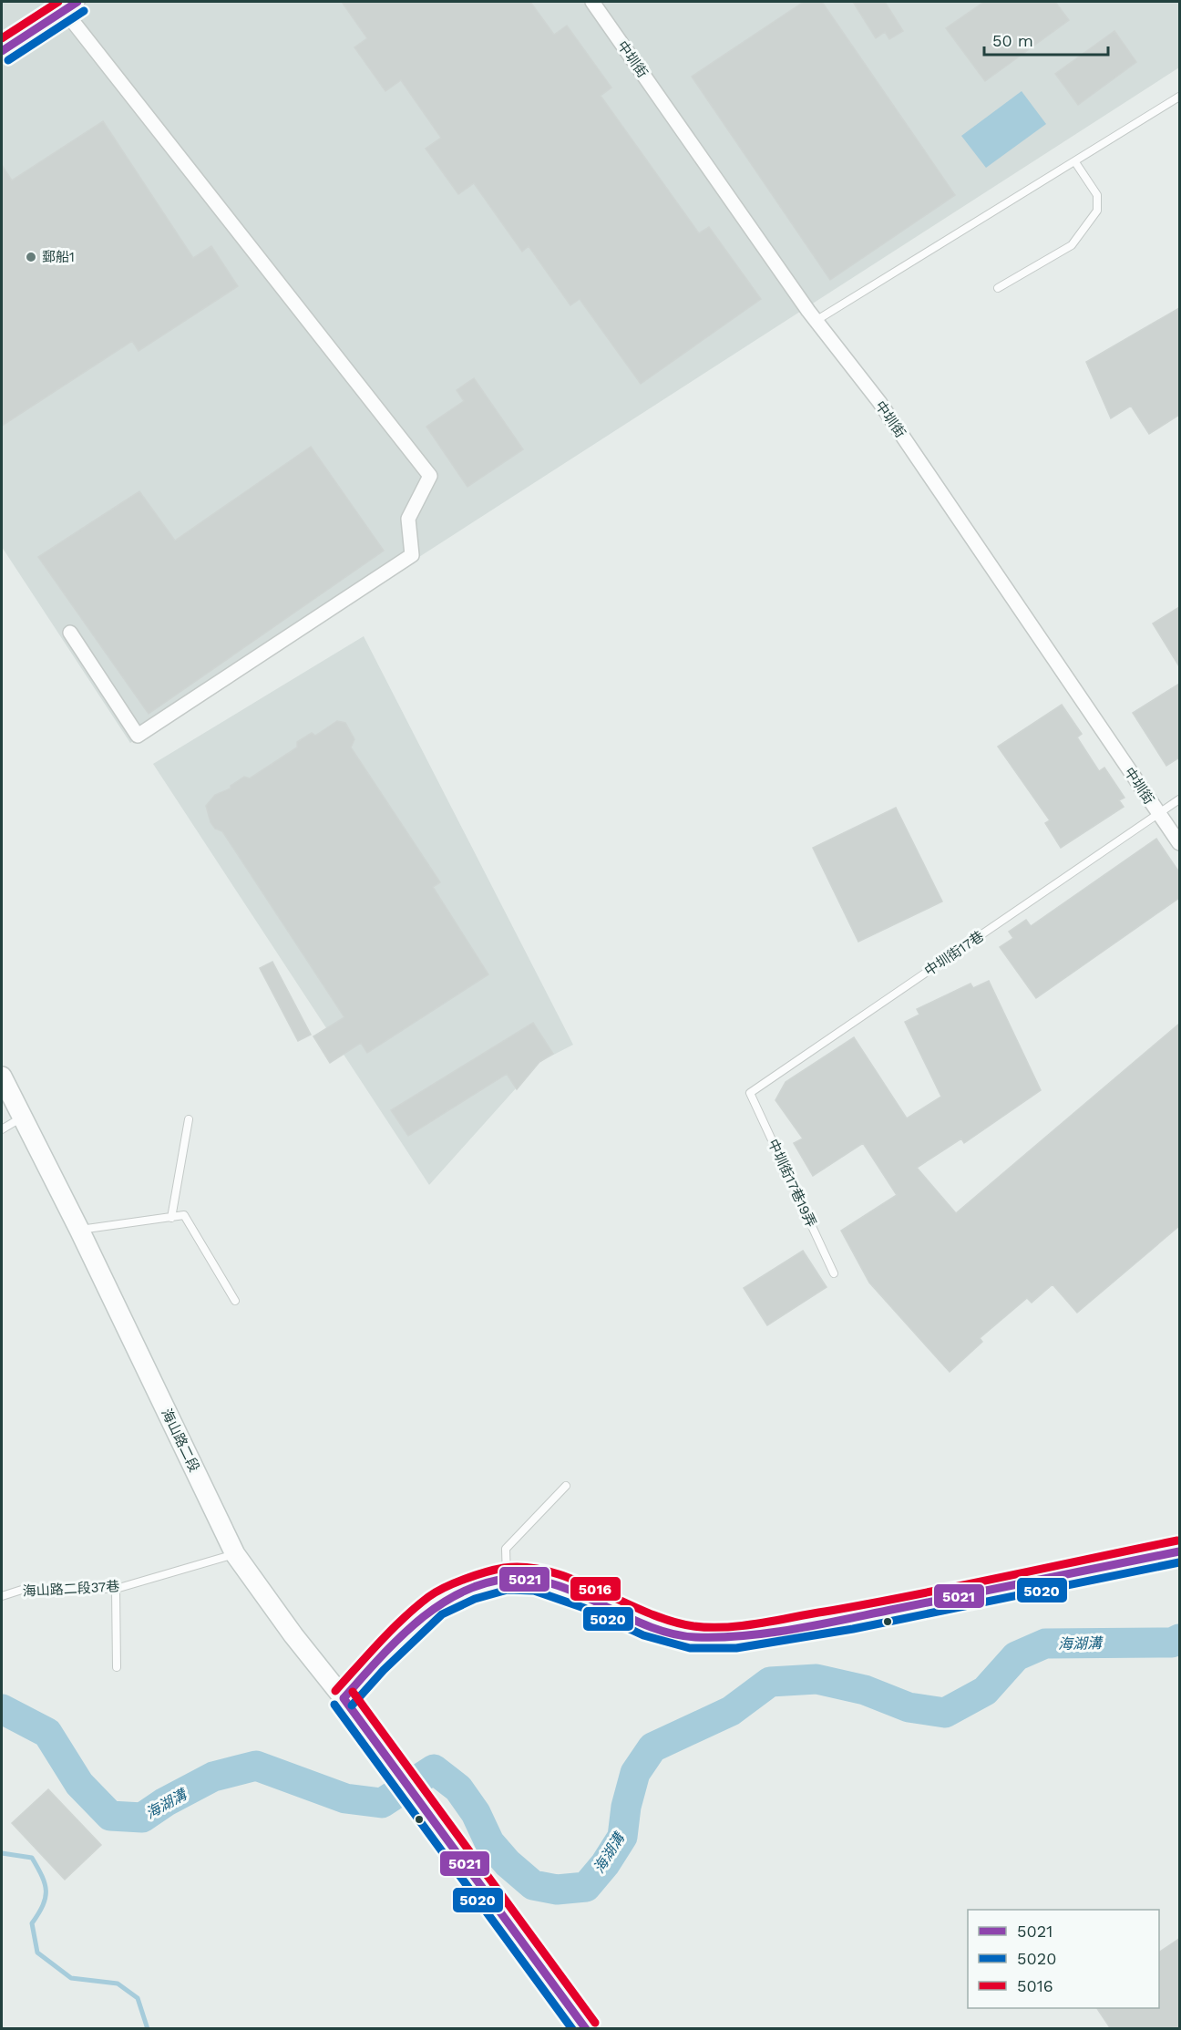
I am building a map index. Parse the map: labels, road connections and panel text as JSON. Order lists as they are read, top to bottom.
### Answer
{
  "streets": {
    "main road": ["海山路二段"],
    "street": ["中圳街"],
    "lane": ["中圳街17巷", "中圳街17巷19弄", "海山路二段37巷"]
  },
  "crossings": [
    ["中圳街", "中圳街17巷"],
    ["中圳街17巷", "中圳街17巷19弄"],
    ["海山路二段", "海山路二段37巷"]
  ],
  "water": ["海湖溝"],
  "places": ["郵船1"],
  "lines": ["transit line 5021", "transit line 5016", "transit line 5020"],
  "legend": ["5021", "5020", "5016"],
  "scale_bar": "50 m"
}
